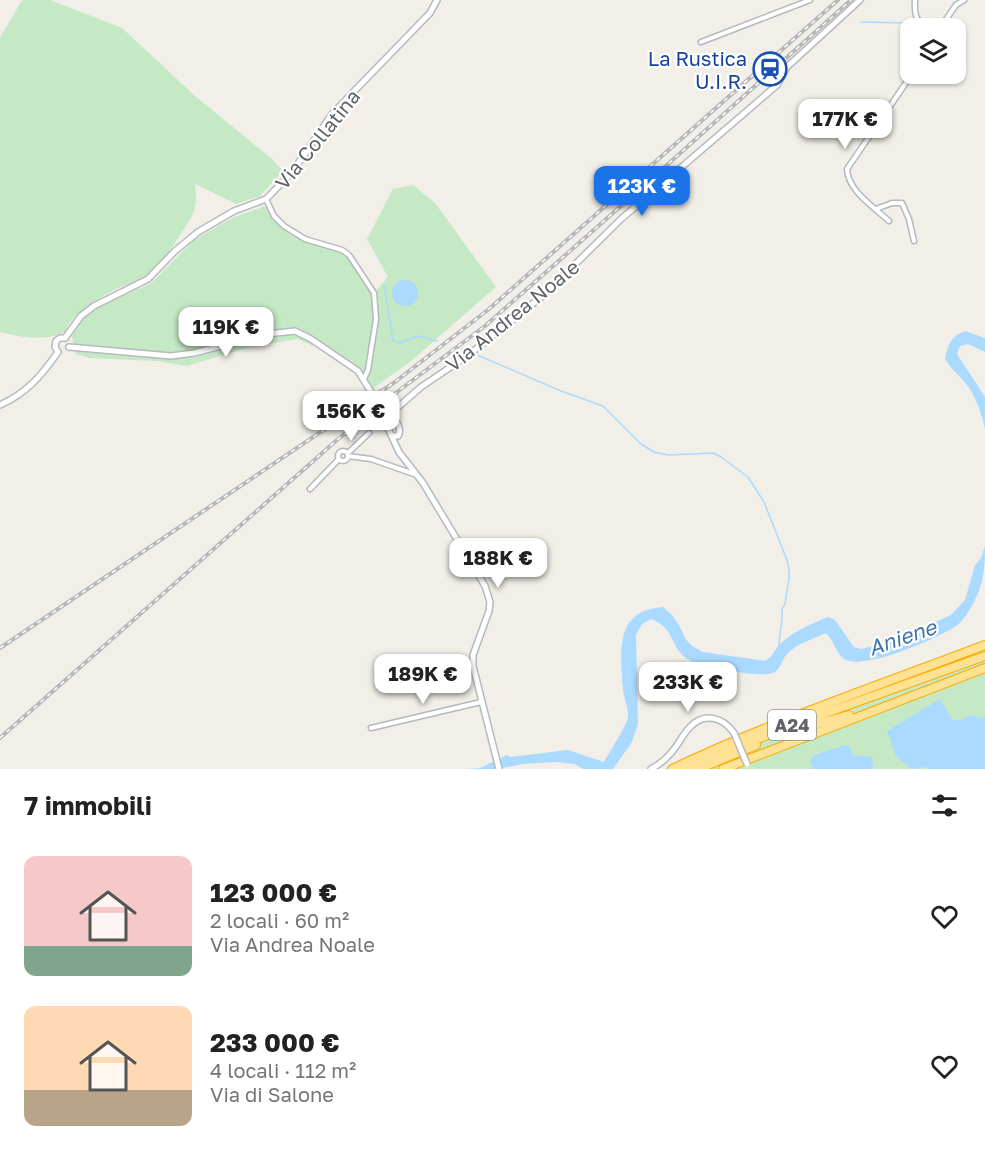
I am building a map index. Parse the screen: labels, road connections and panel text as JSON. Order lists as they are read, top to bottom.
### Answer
{
  "streets": {
    "highway": ["A24"],
    "street": ["Via Collatina", "Via Andrea Noale"]
  },
  "water": ["Aniene"],
  "places": {
    "station": ["La Rustica U.I.R."]
  },
  "page": {
    "price": [
      "177K €",
      "123K €",
      "119K €",
      "156K €",
      "188K €",
      "189K €",
      "233K €"
    ],
    "heading": "7 immobili",
    "list": [
      {
        "name": "123 000 €",
        "note": "2 locali · 60 m² · Via Andrea Noale"
      },
      {
        "name": "233 000 €",
        "note": "4 locali · 112 m² · Via di Salone"
      }
    ]
  }
}
